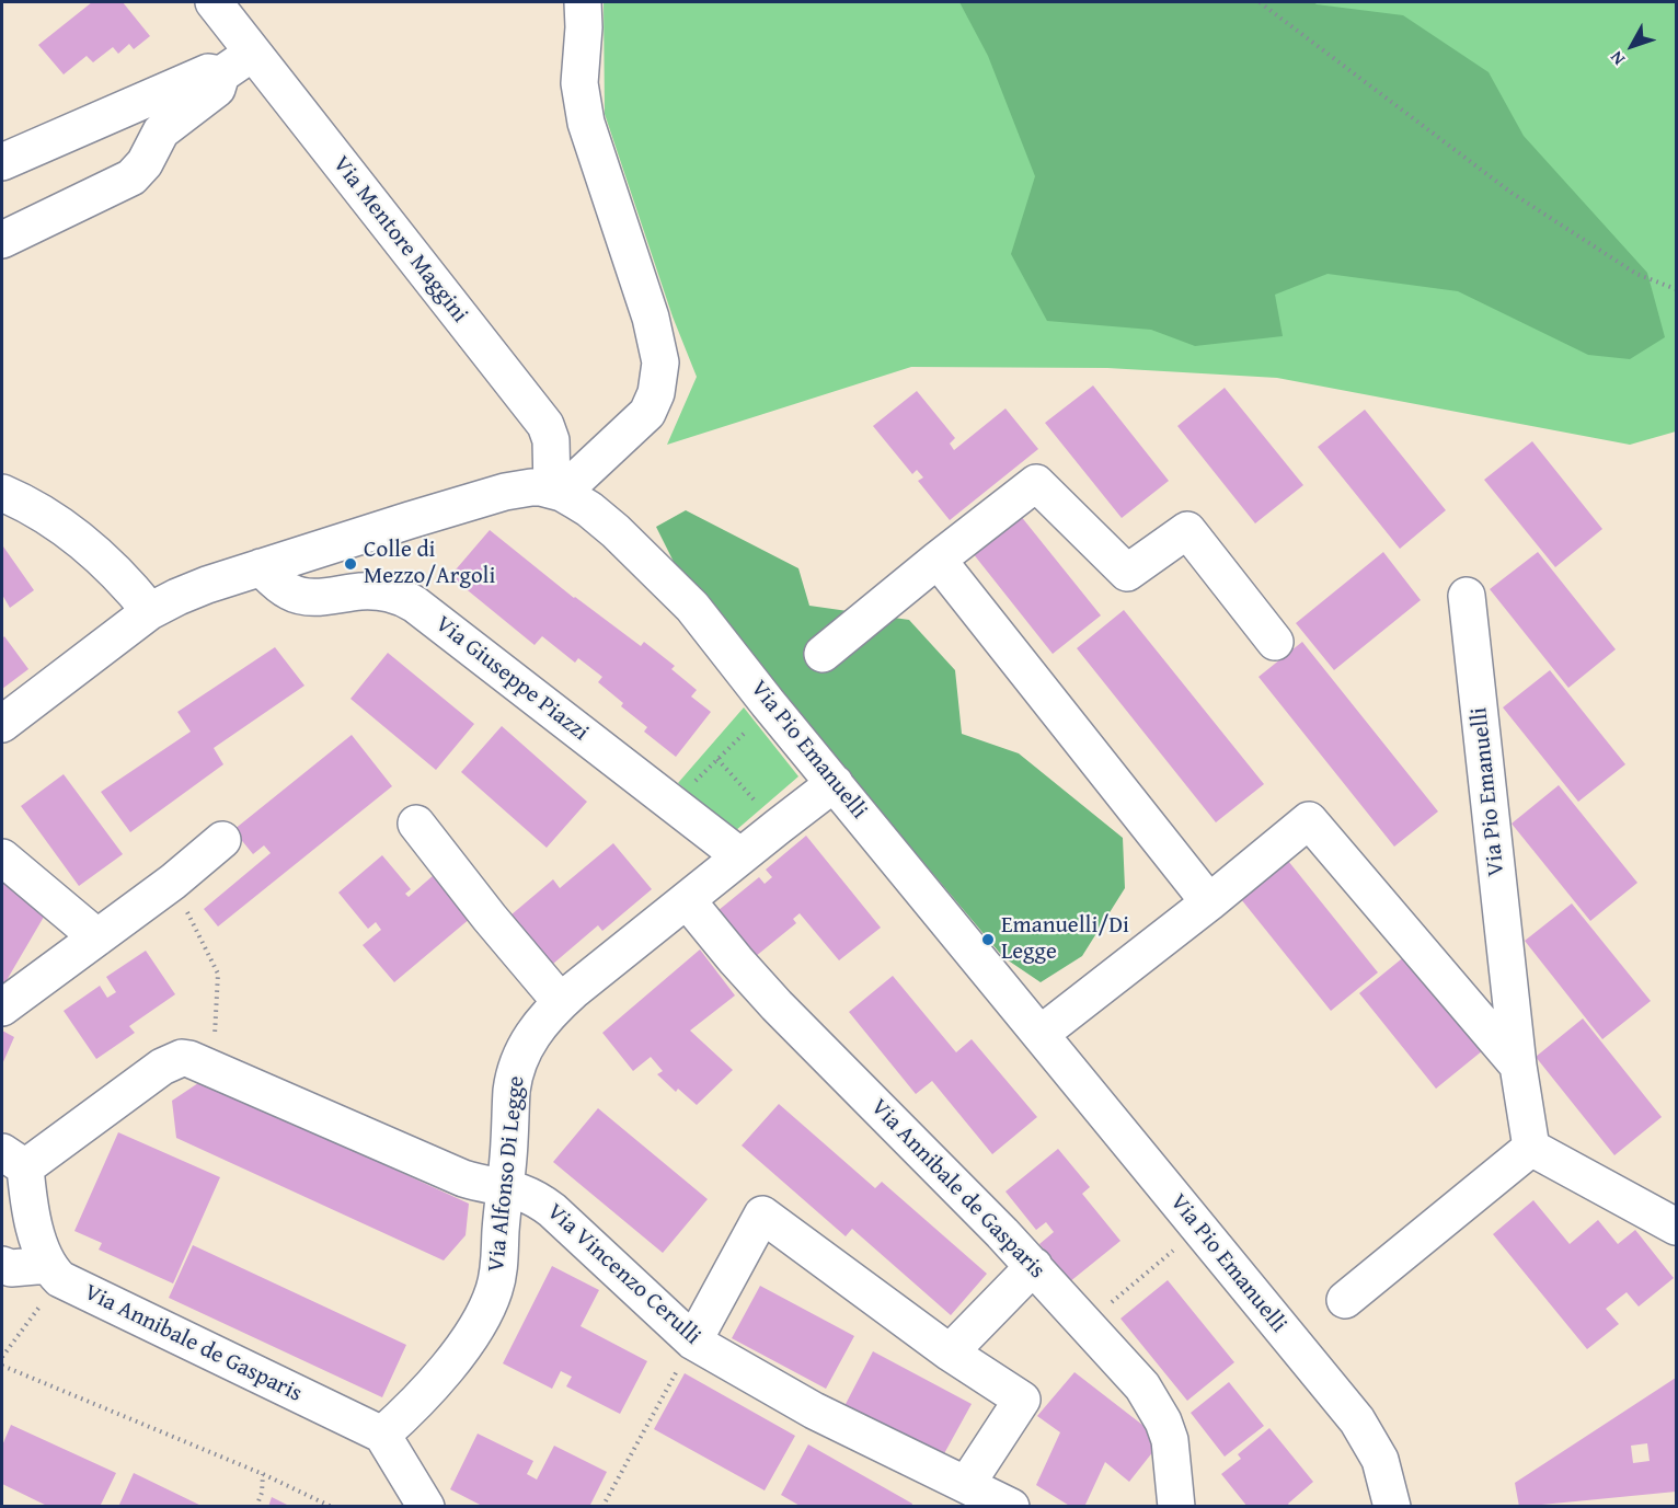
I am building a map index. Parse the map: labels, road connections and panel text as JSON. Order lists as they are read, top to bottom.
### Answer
{
  "streets": {
    "street": [
      "Via Mentore Maggini",
      "Via Giuseppe Piazzi",
      "Via Pio Emanuelli",
      "Via Alfonso Di Legge",
      "Via Annibale de Gasparis",
      "Via Vincenzo Cerulli"
    ]
  },
  "crossings": [
    ["Via Mentore Maggini", "Via Pio Emanuelli"],
    ["Via Giuseppe Piazzi", "Via Alfonso Di Legge"],
    ["Via Pio Emanuelli", "Via Alfonso Di Legge"],
    ["Via Alfonso Di Legge", "Via Annibale de Gasparis"],
    ["Via Alfonso Di Legge", "Via Vincenzo Cerulli"]
  ],
  "places": ["Colle di Mezzo/Argoli", "Emanuelli/Di Legge"],
  "north": "bottom left"
}
